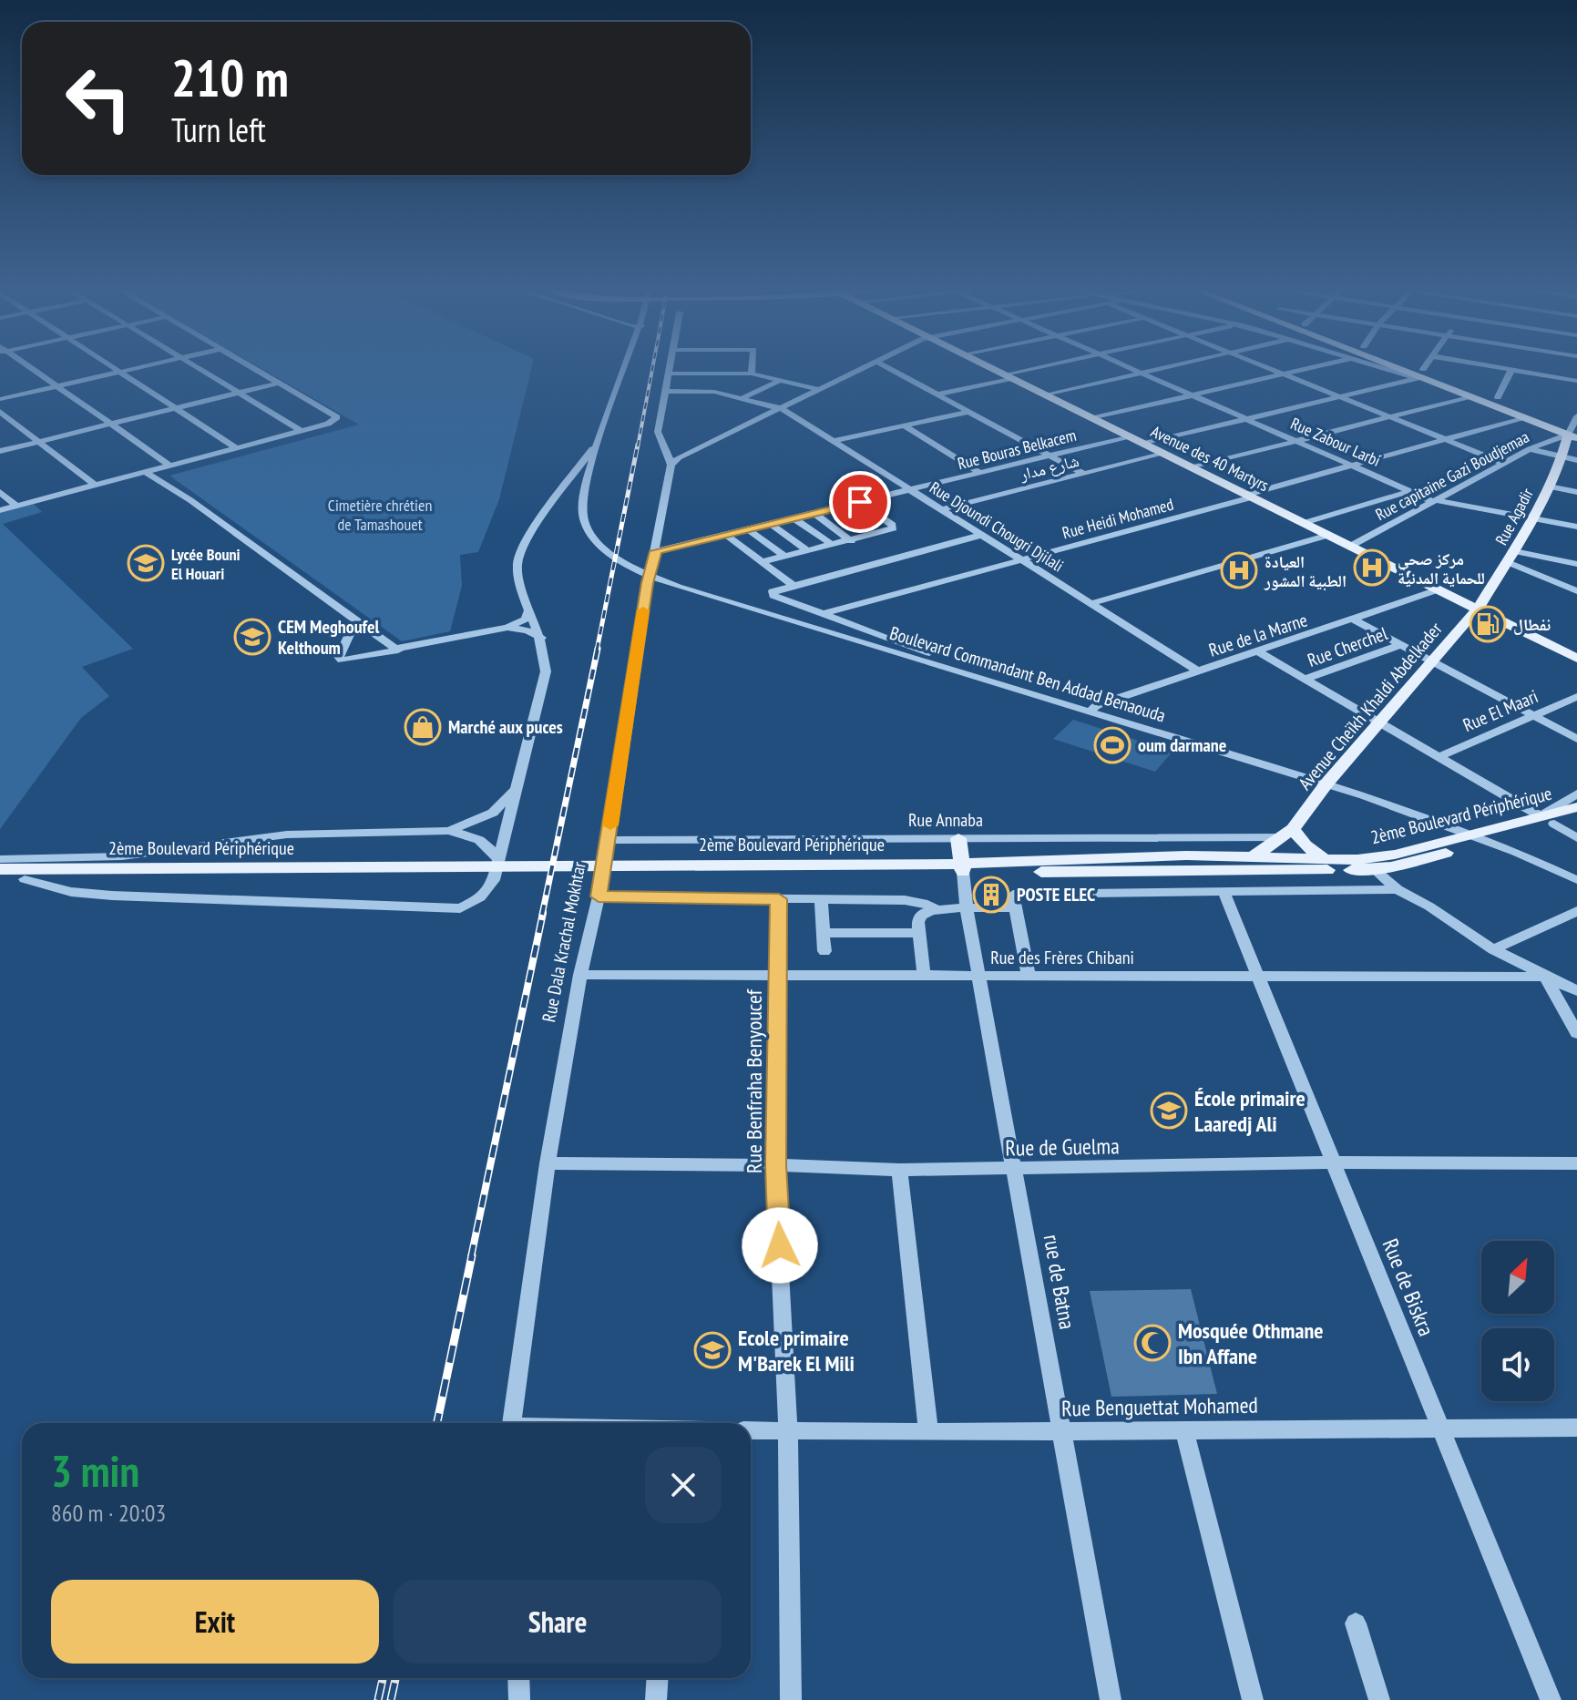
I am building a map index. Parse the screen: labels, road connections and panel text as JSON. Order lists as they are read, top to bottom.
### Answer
{
  "streets": {
    "main road": [
      "Avenue des 40 Martyrs",
      "Rue Agadir",
      "Avenue Cheïkh Khaldi Abdelkader",
      "2ème Boulevard Périphérique"
    ],
    "street": [
      "Rue Zabour Larbi",
      "Rue Bouras Belkacem",
      "شارع مدار",
      "Rue capitaine Gazi Boudjemaa",
      "Rue Heidi Mohamed",
      "Rue Djoundi Chougri Djilali",
      "Rue de la Marne",
      "Rue Cherchel",
      "Boulevard Commandant Ben Addad Benaouda",
      "Rue El Maari",
      "Rue Annaba",
      "Rue Dala Krachal Mokhtar",
      "Rue des Frères Chibani",
      "Rue Benfraha Benyoucef",
      "Rue de Guelma",
      "rue de Batna",
      "Rue de Biskra",
      "Rue Benguettat Mohamed"
    ]
  },
  "crossings": [
    ["Rue Zabour Larbi", "Rue capitaine Gazi Boudjemaa"],
    ["Rue Zabour Larbi", "Rue Agadir"],
    ["Rue Zabour Larbi", "Rue Heidi Mohamed"],
    ["Rue Bouras Belkacem", "Avenue des 40 Martyrs"],
    ["Rue Bouras Belkacem", "Rue Djoundi Chougri Djilali"],
    ["Rue Bouras Belkacem", "Rue Dala Krachal Mokhtar"],
    ["Avenue des 40 Martyrs", "شارع مدار"],
    ["Avenue des 40 Martyrs", "Rue capitaine Gazi Boudjemaa"],
    ["Avenue des 40 Martyrs", "Rue Agadir"],
    ["Avenue des 40 Martyrs", "Rue Heidi Mohamed"],
    ["Avenue des 40 Martyrs", "Rue de la Marne"],
    ["Avenue des 40 Martyrs", "Avenue Cheïkh Khaldi Abdelkader"],
    ["شارع مدار", "Rue Djoundi Chougri Djilali"],
    ["Rue capitaine Gazi Boudjemaa", "Rue Agadir"],
    ["Rue Agadir", "Avenue Cheïkh Khaldi Abdelkader"],
    ["Rue Heidi Mohamed", "Rue Djoundi Chougri Djilali"],
    ["Rue Djoundi Chougri Djilali", "Rue de la Marne"],
    ["Rue de la Marne", "Boulevard Commandant Ben Addad Benaouda"],
    ["Boulevard Commandant Ben Addad Benaouda", "Avenue Cheïkh Khaldi Abdelkader"],
    ["Boulevard Commandant Ben Addad Benaouda", "2ème Boulevard Périphérique"],
    ["Avenue Cheïkh Khaldi Abdelkader", "Rue Annaba"],
    ["2ème Boulevard Périphérique", "rue de Batna"],
    ["Rue Annaba", "Rue Dala Krachal Mokhtar"],
    ["Rue Dala Krachal Mokhtar", "Rue des Frères Chibani"],
    ["Rue Dala Krachal Mokhtar", "Rue de Guelma"],
    ["Rue des Frères Chibani", "Rue Benfraha Benyoucef"],
    ["Rue des Frères Chibani", "rue de Batna"],
    ["Rue des Frères Chibani", "Rue de Biskra"],
    ["Rue Benfraha Benyoucef", "Rue de Guelma"],
    ["Rue Benfraha Benyoucef", "Rue Benguettat Mohamed"],
    ["Rue de Guelma", "rue de Batna"],
    ["Rue de Guelma", "Rue de Biskra"],
    ["rue de Batna", "Rue Benguettat Mohamed"],
    ["Rue de Biskra", "Rue Benguettat Mohamed"]
  ],
  "parks": ["Cimetière chrétien de Tamashouet"],
  "places": {
    "school or university": [
      "Lycée Bouni El Houari",
      "CEM Meghoufel Kelthoum",
      "École primaire Laaredj Ali",
      "Ecole primaire M'Barek El Mili"
    ],
    "hospital": ["مركز صحي للحماية المدنية", "العيادة الطبية المشور"],
    "fuel station": ["نفطال"],
    "shop": ["Marché aux puces"],
    "sports": ["oum darmane"],
    "building": ["POSTE ELEC"],
    "mosque": ["Mosquée Othmane Ibn Affane"]
  },
  "north": "top right",
  "page": {
    "turn": ["210 m", "Turn left"],
    "heading": ["3 min", "860 m · 20:03"],
    "buttons": ["Exit", "Share"]
  }
}
